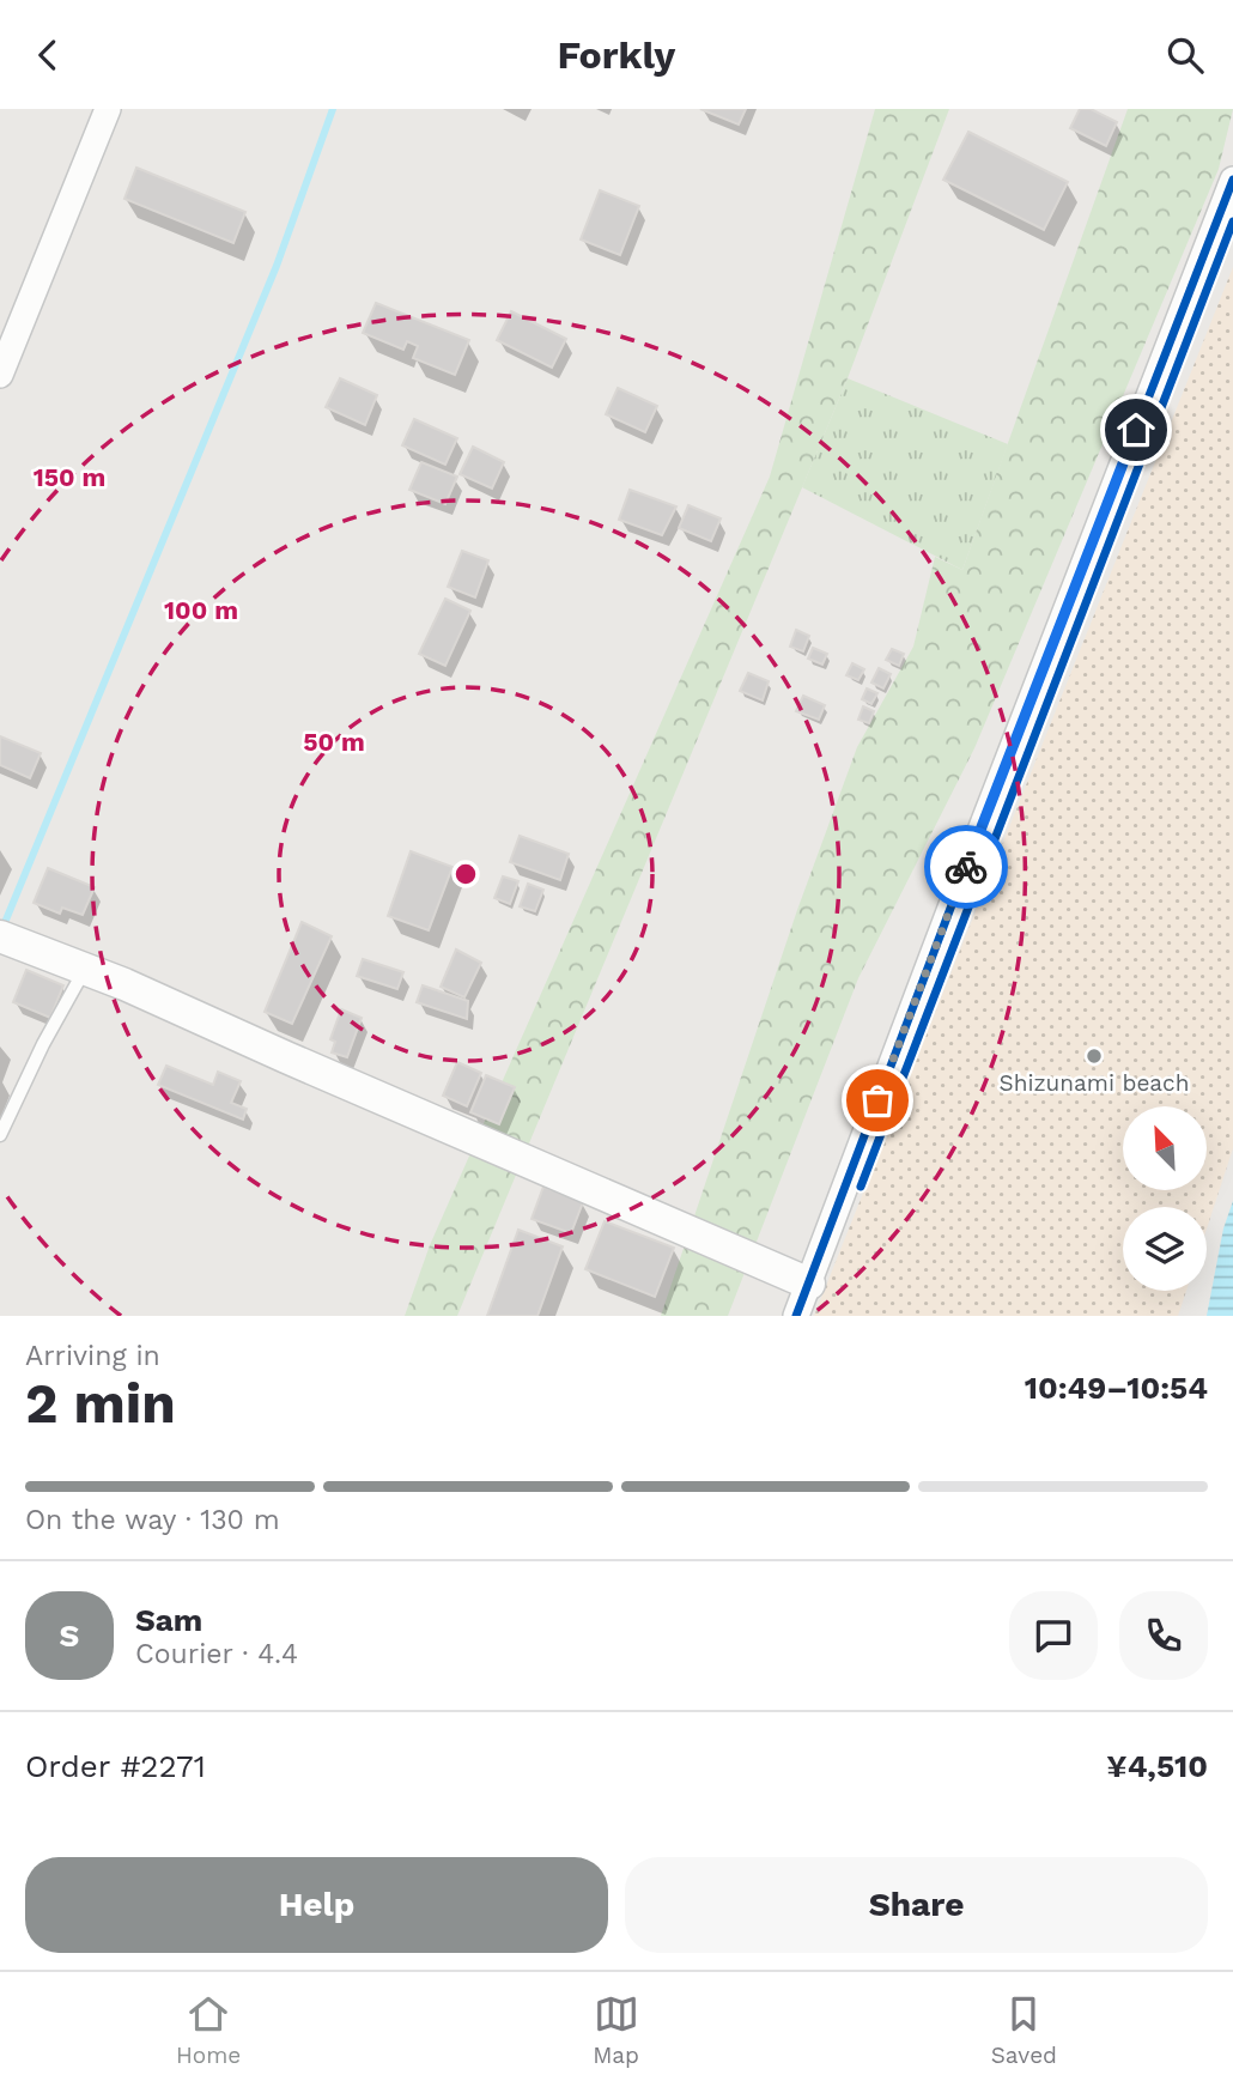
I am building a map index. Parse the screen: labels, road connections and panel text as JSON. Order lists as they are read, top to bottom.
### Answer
{
  "places": ["Shizunami beach"],
  "north": "top left",
  "page": {
    "header": "Forkly",
    "heading": ["2 min", "Arriving in", "10:49–10:54"],
    "panel": [
      "Sam",
      "Courier · 4.4",
      "Order #2271",
      "¥4,510"
    ],
    "bar": "On the way · 130 m",
    "round": "S",
    "buttons": ["Help", "Share"],
    "tabs": ["Home", "Map", "Saved"]
  },
  "rings": ["150 m", "100 m", "50 m"]
}
